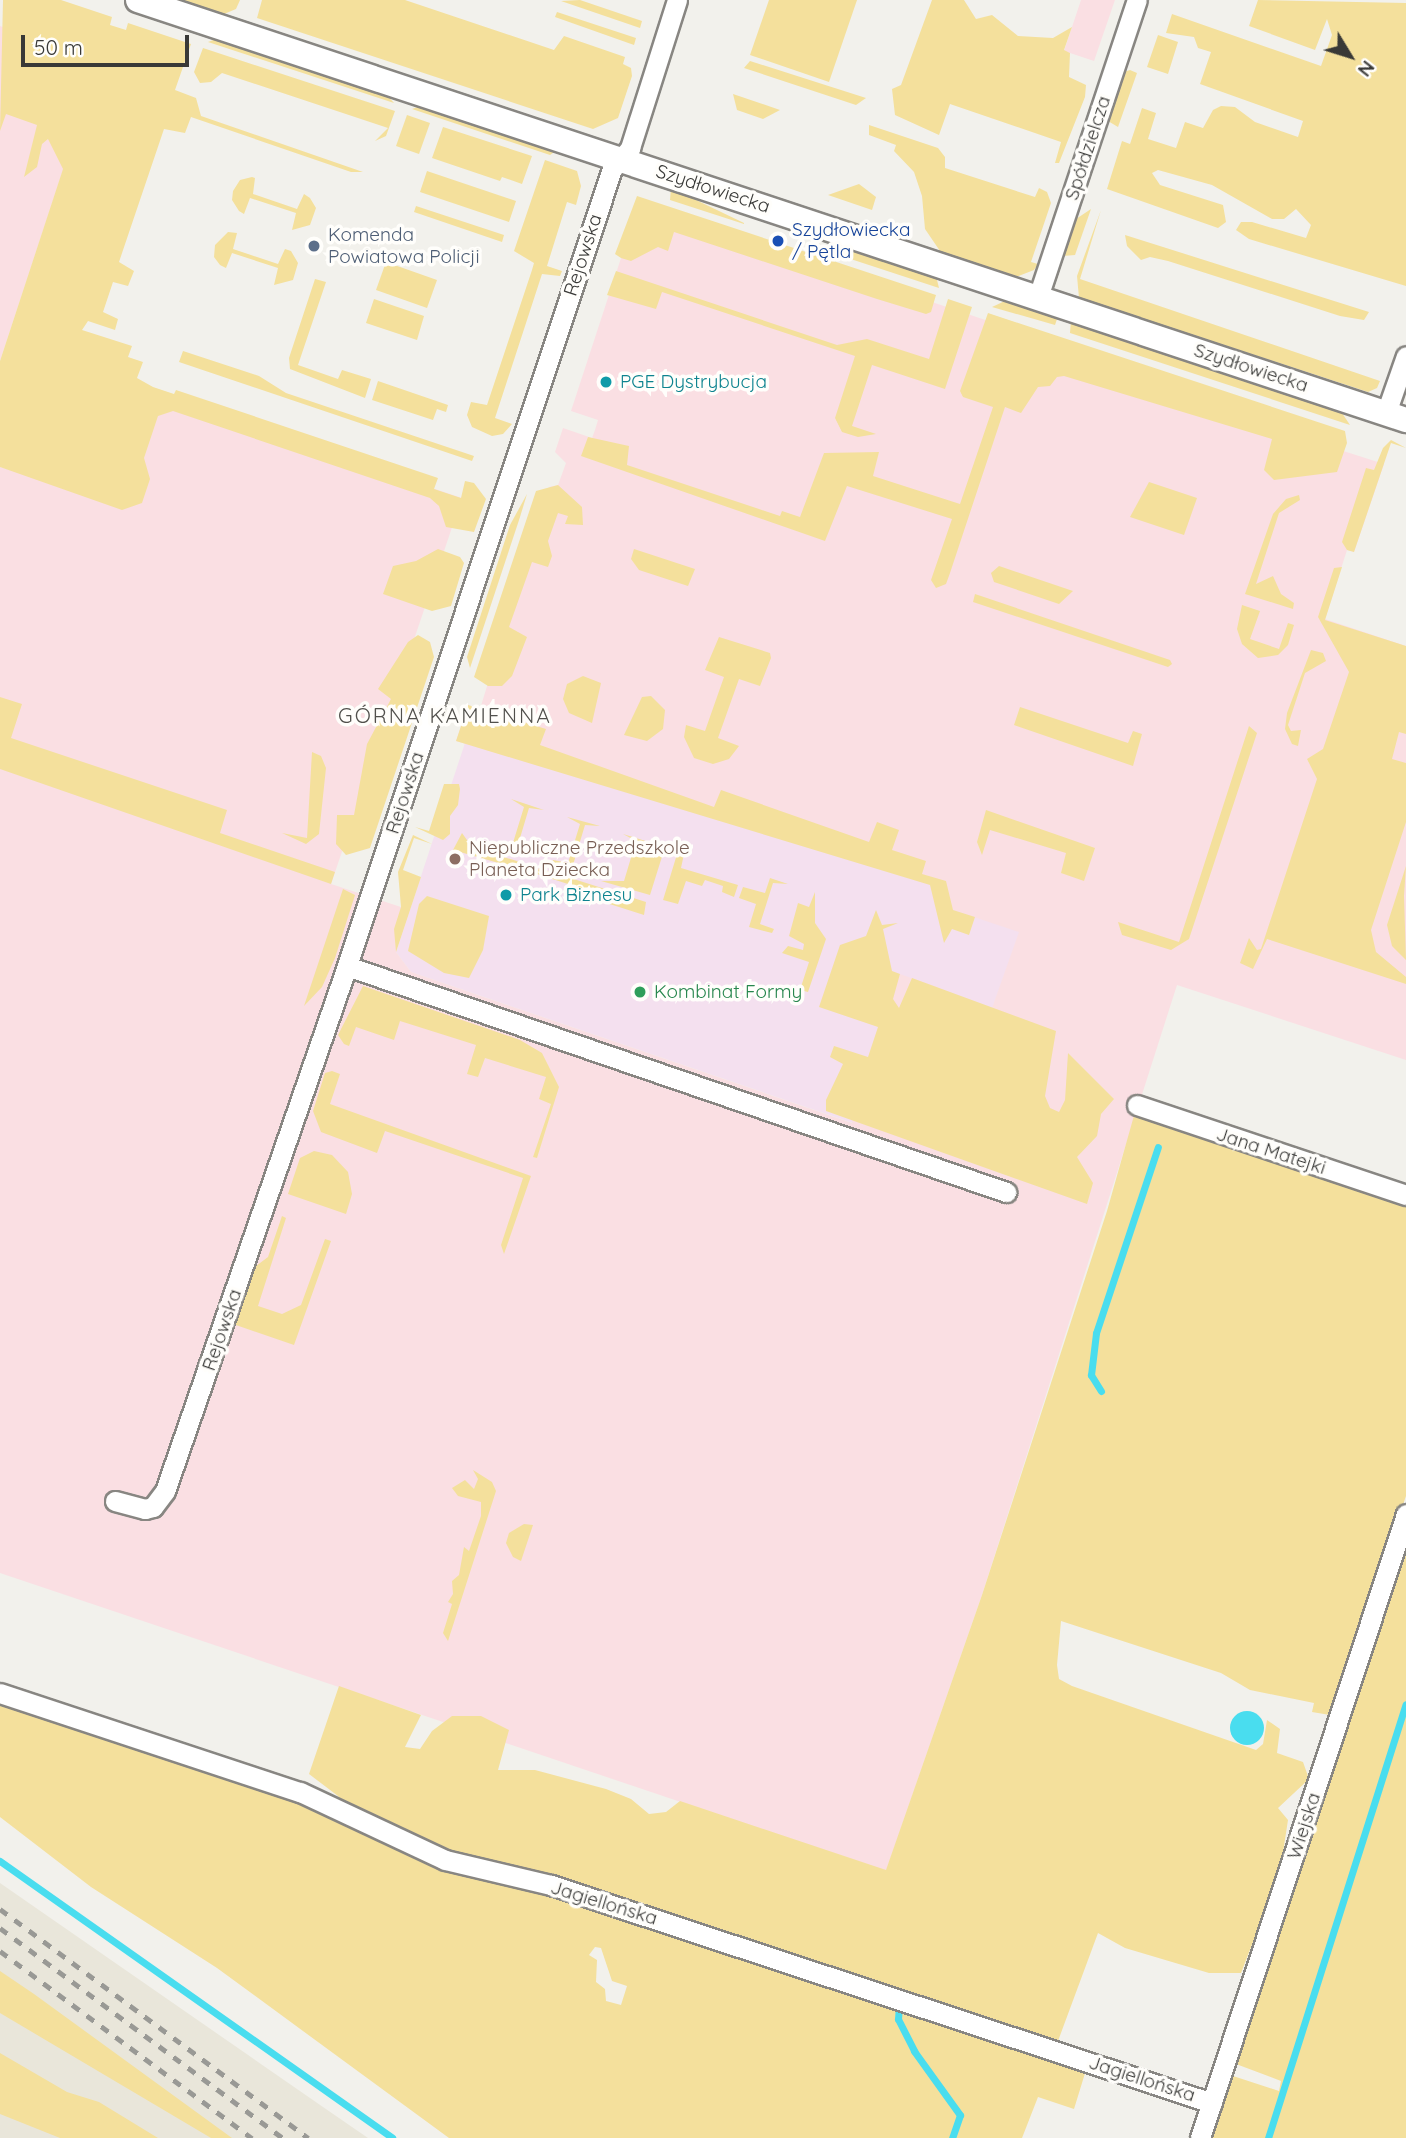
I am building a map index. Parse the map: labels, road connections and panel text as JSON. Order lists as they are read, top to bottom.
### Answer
{
  "streets": {
    "street": [
      "Spółdzielcza",
      "Szydłowiecka",
      "Rejowska",
      "Jana Matejki",
      "Wiejska",
      "Jagiellońska"
    ]
  },
  "crossings": [
    ["Spółdzielcza", "Szydłowiecka"],
    ["Szydłowiecka", "Rejowska"],
    ["Wiejska", "Jagiellońska"]
  ],
  "districts": ["GÓRNA KAMIENNA"],
  "places": [
    "Szydłowiecka / Pętla",
    "Komenda Powiatowa Policji",
    "PGE Dystrybucja",
    "Niepubliczne Przedszkole Planeta Dziecka",
    "Park Biznesu",
    "Kombinat Formy"
  ],
  "scale_bar": "50 m",
  "north": "bottom right"
}
